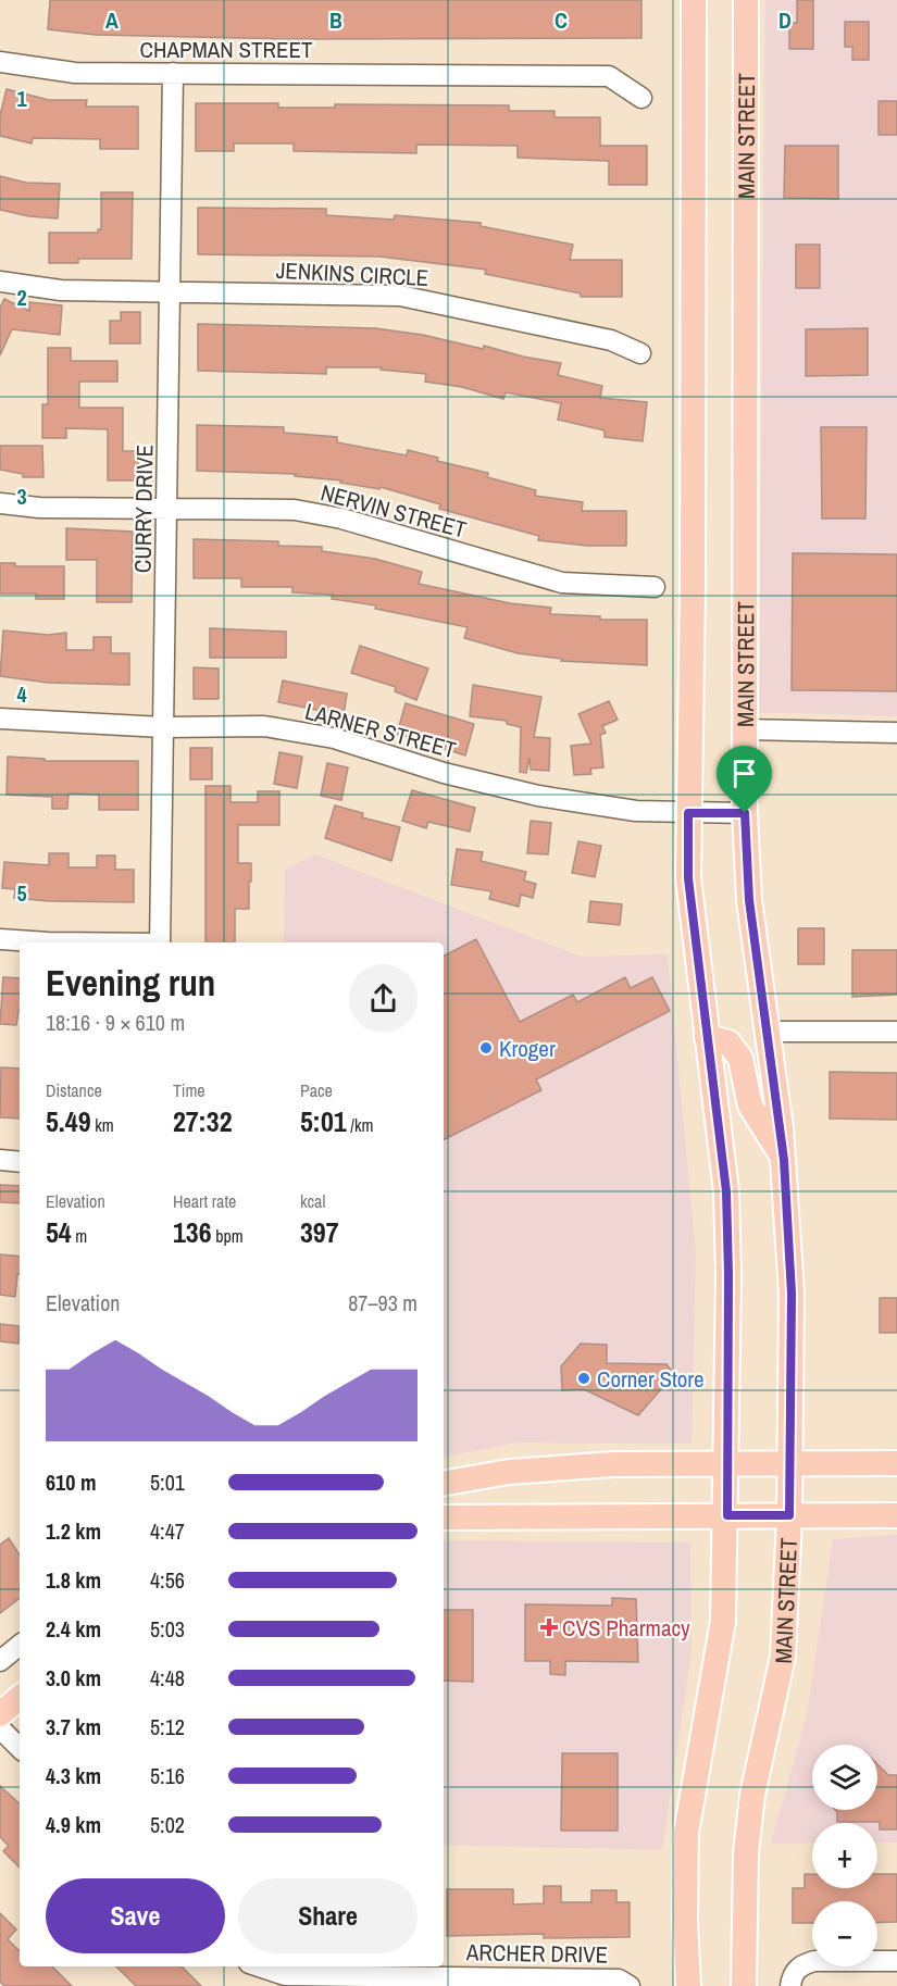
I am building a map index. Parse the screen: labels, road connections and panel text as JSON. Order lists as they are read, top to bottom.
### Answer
{
  "streets": {
    "main road": ["MAIN STREET"],
    "street": [
      "CHAPMAN STREET",
      "JENKINS CIRCLE",
      "CURRY DRIVE",
      "NERVIN STREET",
      "LARNER STREET",
      "ARCHER DRIVE"
    ]
  },
  "crossings": [
    ["CHAPMAN STREET", "CURRY DRIVE"],
    ["MAIN STREET", "LARNER STREET"],
    ["JENKINS CIRCLE", "CURRY DRIVE"],
    ["CURRY DRIVE", "NERVIN STREET"],
    ["CURRY DRIVE", "LARNER STREET"]
  ],
  "places": {
    "other": ["Kroger", "Corner Store"],
    "health": ["CVS Pharmacy"]
  },
  "page": {
    "heading": ["Evening run", "18:16 · 9 × 610 m"],
    "stats": [
      ["Distance", "5.49 km"],
      ["Time", "27:32"],
      ["Pace", "5:01 /km"],
      ["Elevation", "54 m"],
      ["Heart rate", "136 bpm"],
      ["kcal", "397"]
    ],
    "chart": ["Elevation", "87–93 m"],
    "list": [
      {
        "name": "610 m",
        "note": "5:01"
      },
      {
        "name": "1.2 km",
        "note": "4:47"
      },
      {
        "name": "1.8 km",
        "note": "4:56"
      },
      {
        "name": "2.4 km",
        "note": "5:03"
      },
      {
        "name": "3.0 km",
        "note": "4:48"
      },
      {
        "name": "3.7 km",
        "note": "5:12"
      },
      {
        "name": "4.3 km",
        "note": "5:16"
      },
      {
        "name": "4.9 km",
        "note": "5:02"
      }
    ],
    "map_buttons": ["+", "−"],
    "buttons": ["Save", "Share"]
  },
  "grid": {
    "columns": [
      "A",
      "B",
      "C",
      "D"
    ],
    "rows": [
      "1",
      "2",
      "3",
      "4",
      "5"
    ]
  }
}
